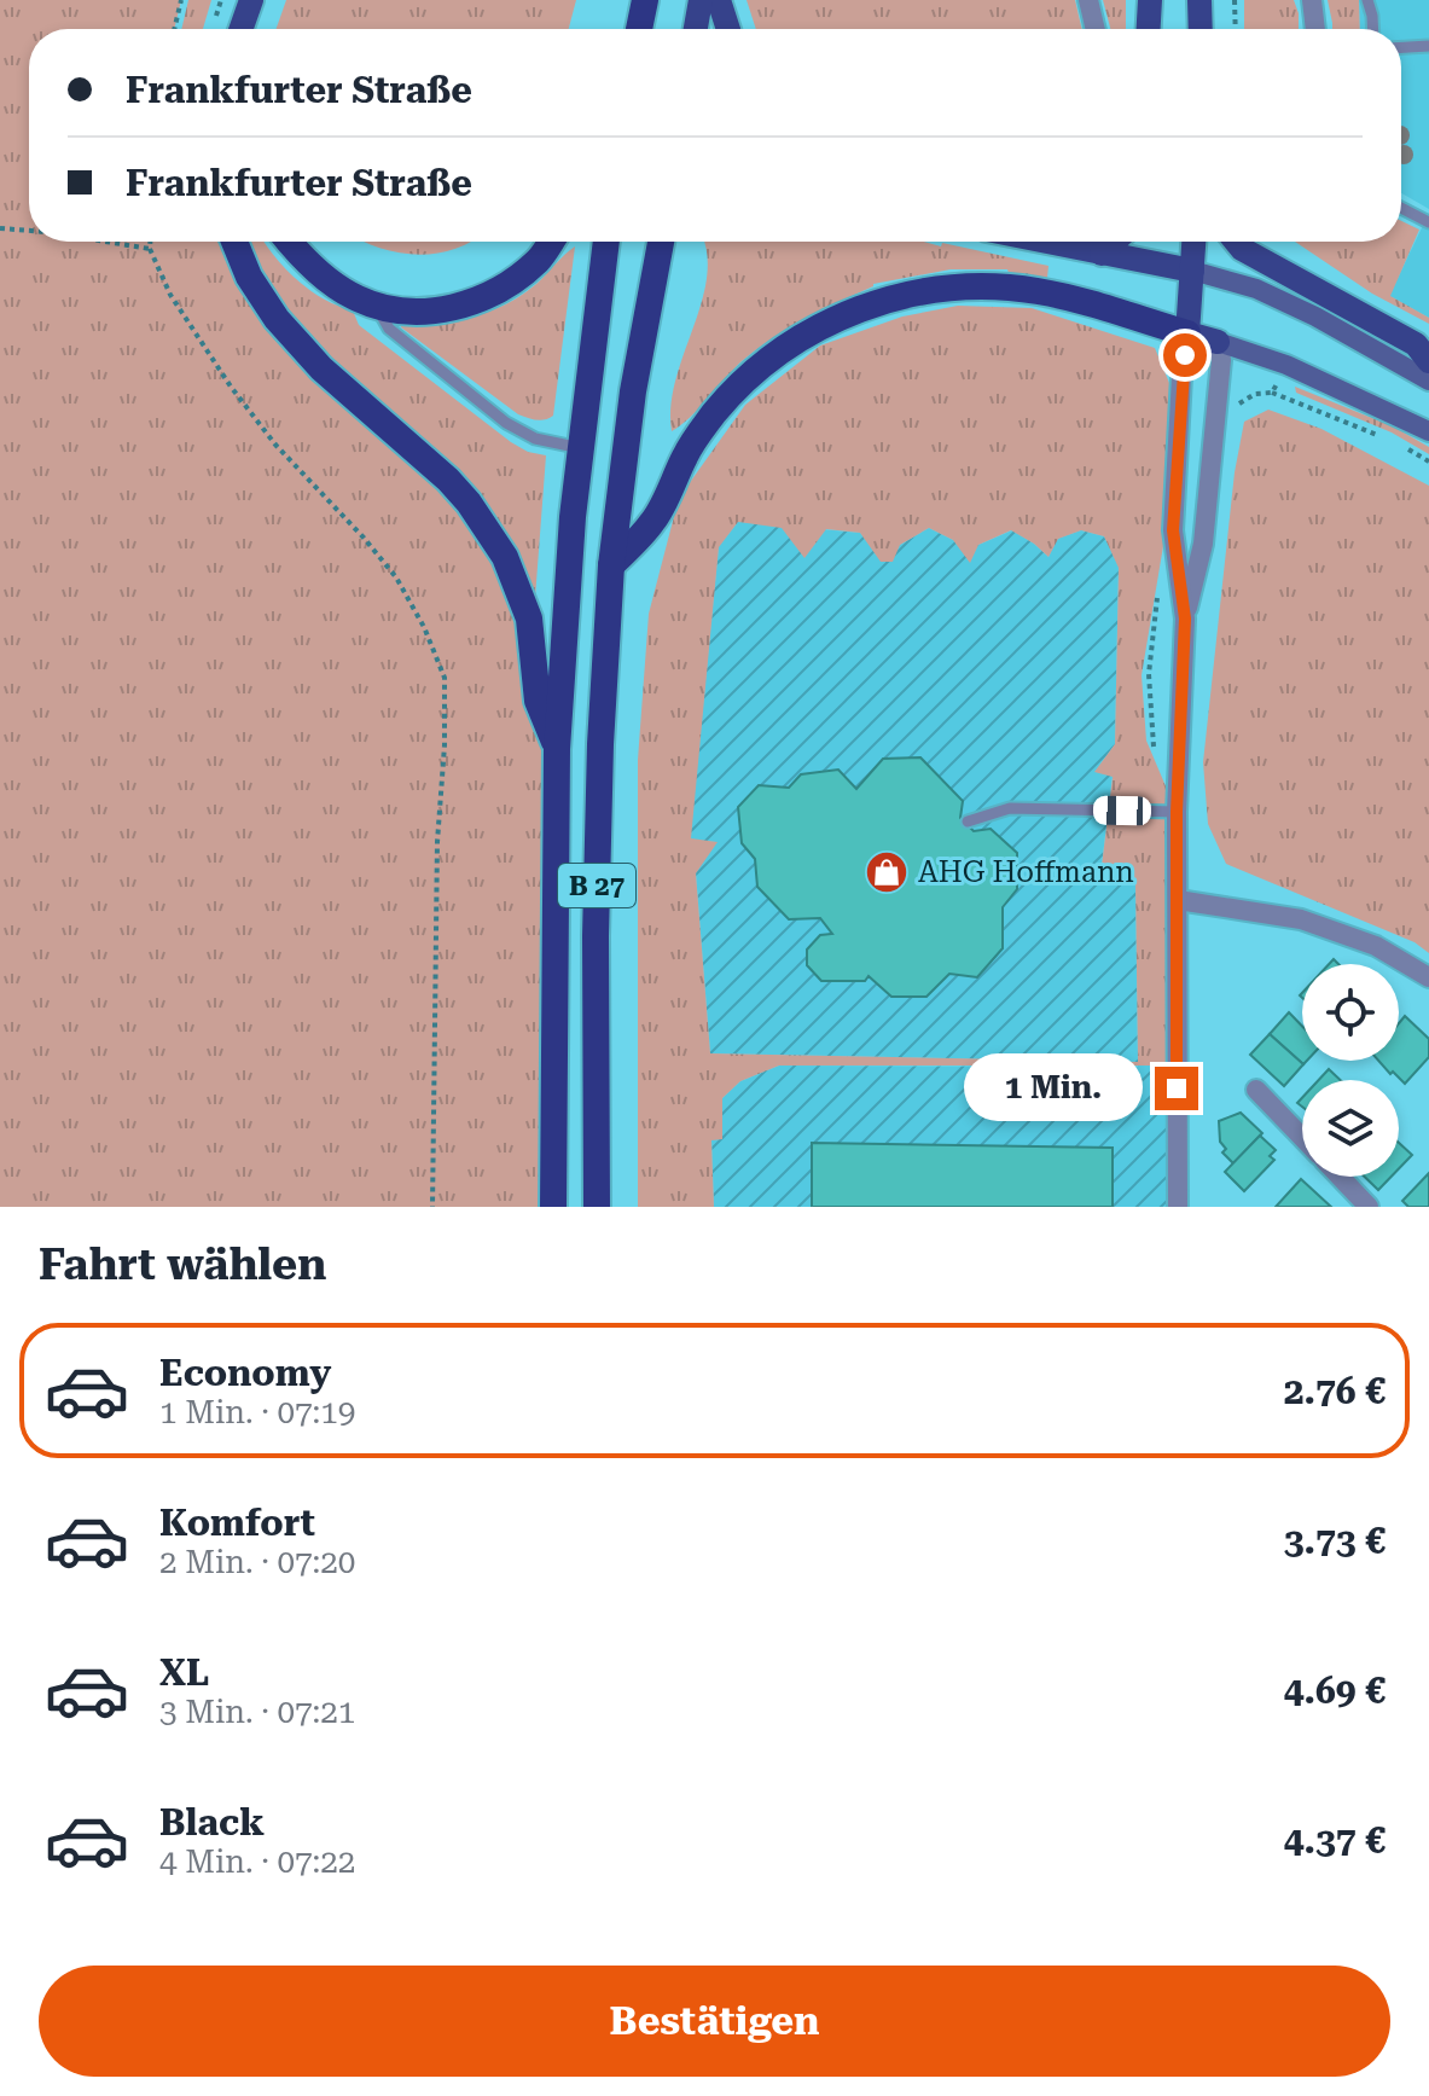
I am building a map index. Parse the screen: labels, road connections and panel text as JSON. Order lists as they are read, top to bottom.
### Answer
{
  "streets": {
    "highway": ["B 27"]
  },
  "places": {
    "shop": ["AHG Hoffmann"]
  },
  "page": {
    "banner": ["Frankfurter Straße", "Frankfurter Straße"],
    "bubble": "1 Min.",
    "heading": "Fahrt wählen",
    "list": [
      {
        "name": "Economy",
        "note": "1 Min. · 07:19",
        "value": "2.76 €"
      },
      {
        "name": "Komfort",
        "note": "2 Min. · 07:20",
        "value": "3.73 €"
      },
      {
        "name": "XL",
        "note": "3 Min. · 07:21",
        "value": "4.69 €"
      },
      {
        "name": "Black",
        "note": "4 Min. · 07:22",
        "value": "4.37 €"
      }
    ],
    "buttons": "Bestätigen"
  }
}
